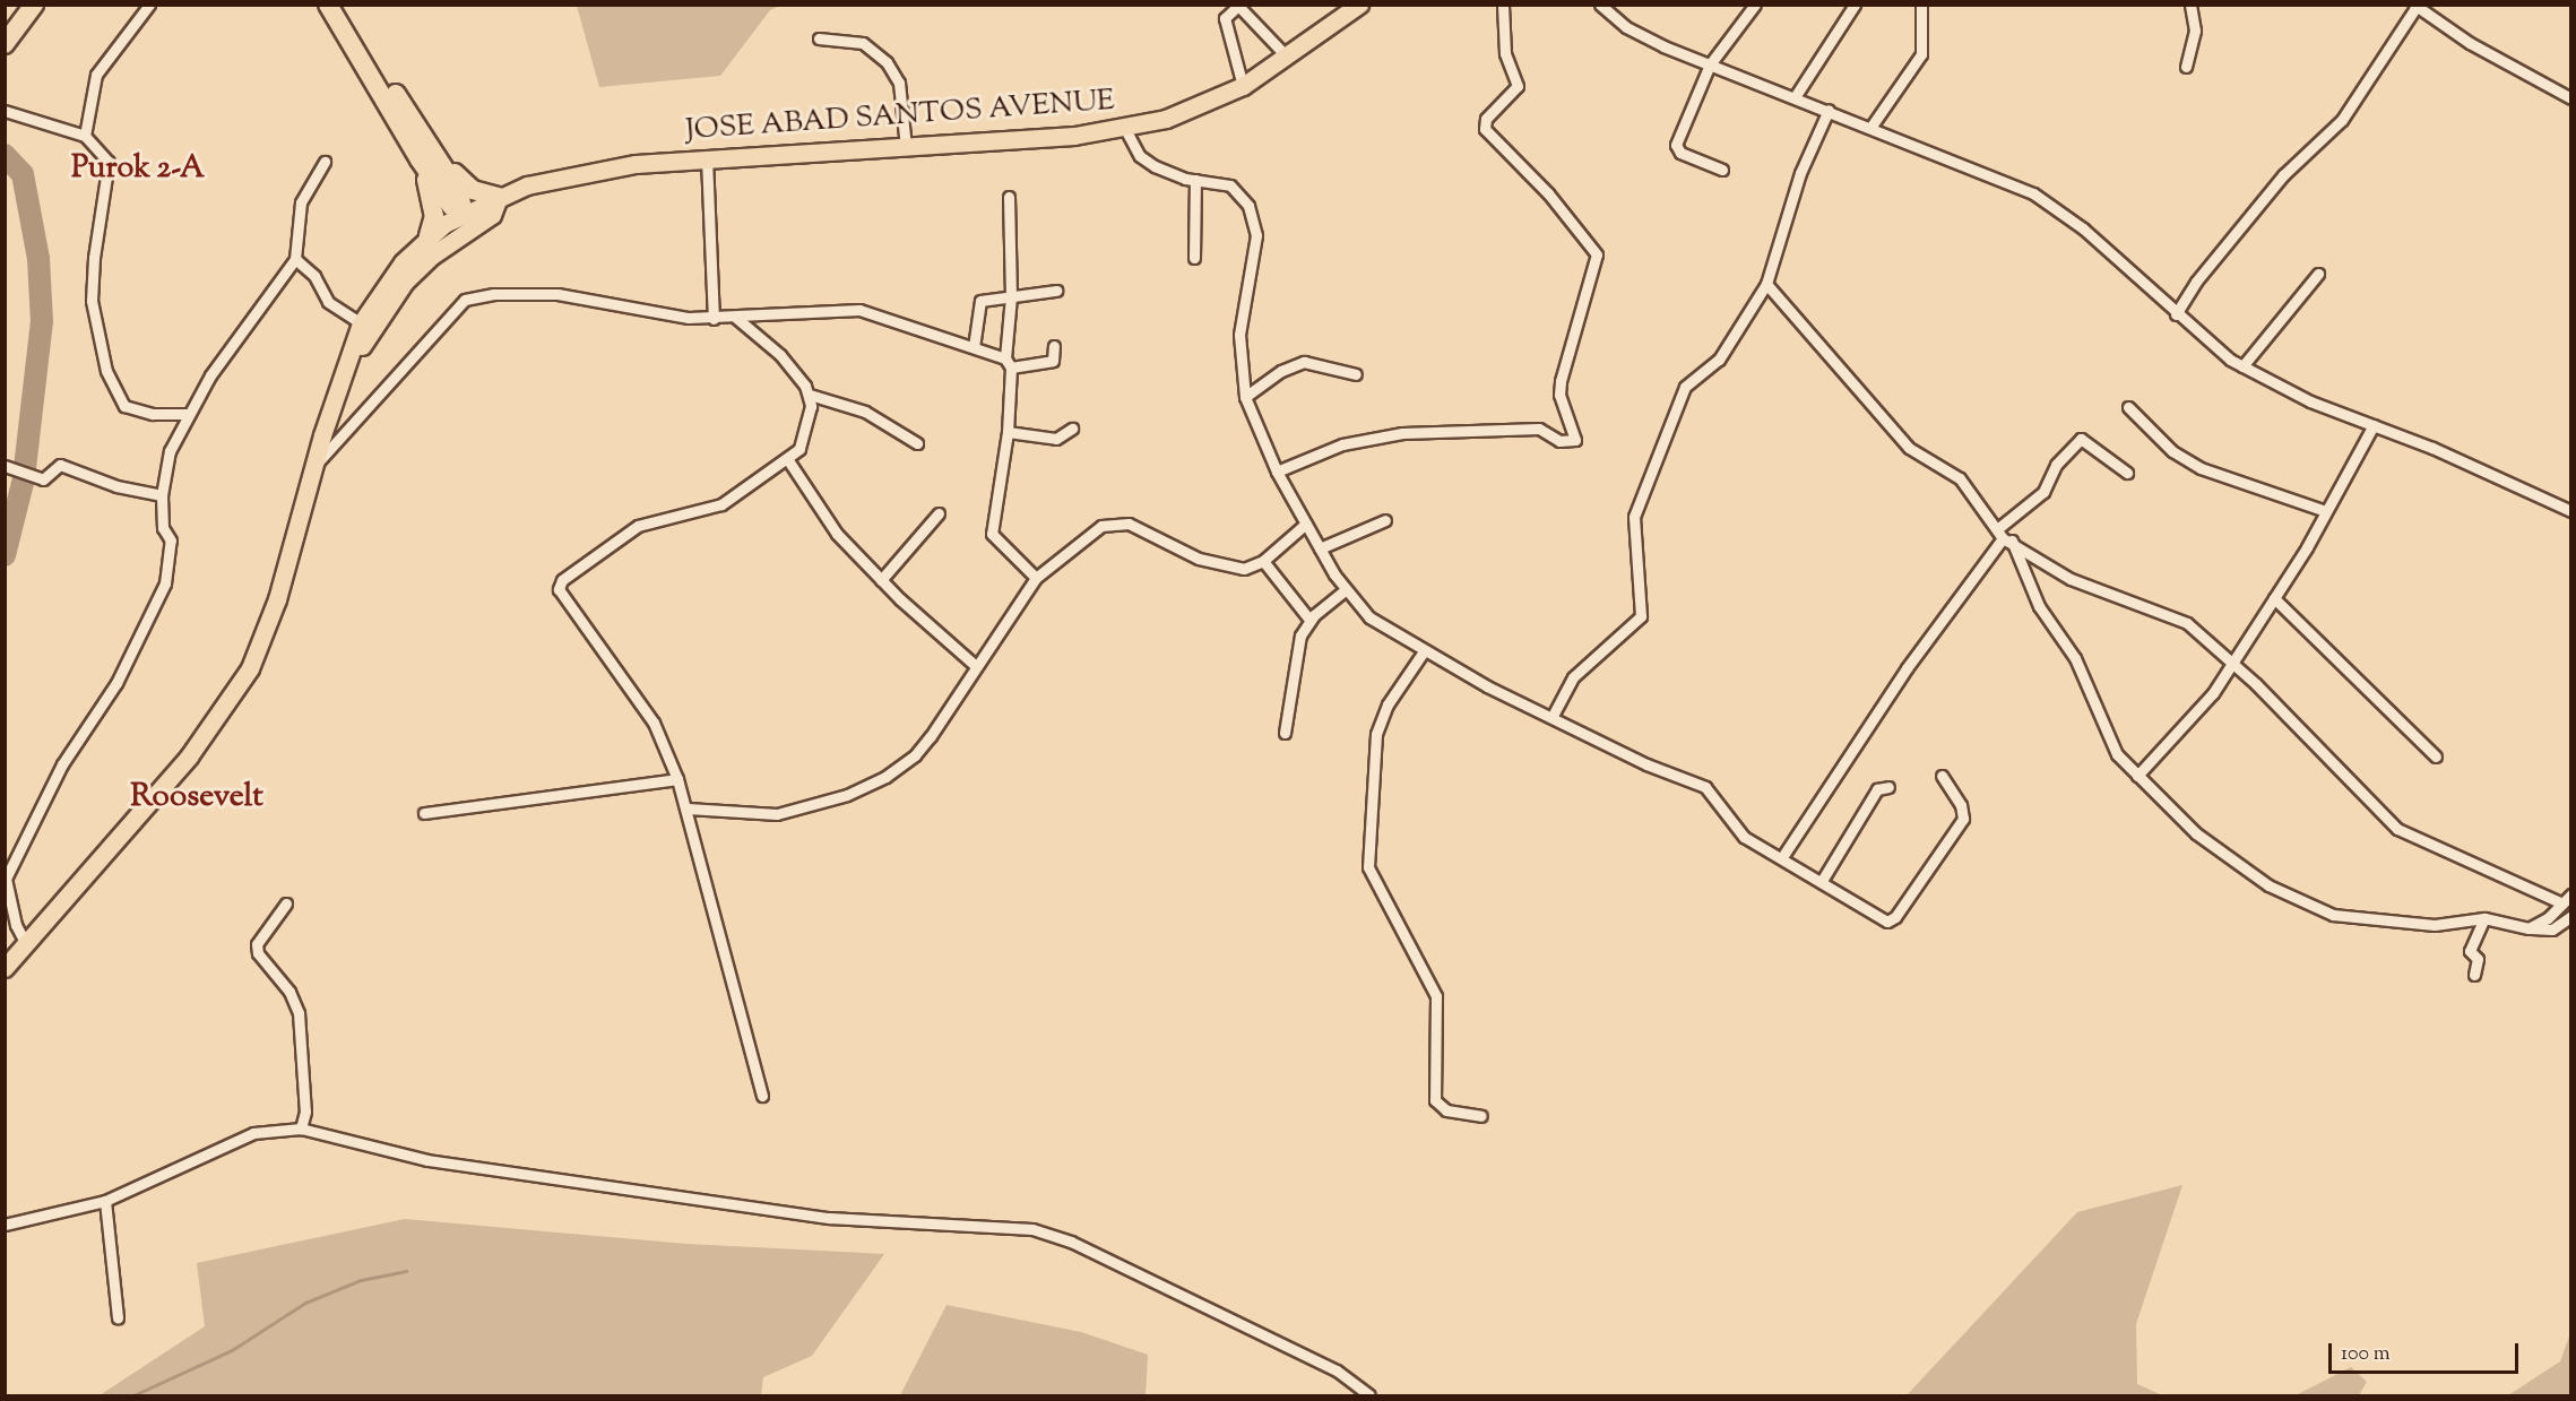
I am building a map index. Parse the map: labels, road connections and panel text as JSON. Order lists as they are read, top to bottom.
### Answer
{
  "streets": {
    "highway": ["JOSE ABAD SANTOS AVENUE"]
  },
  "districts": ["Purok 2-A", "Roosevelt"],
  "scale_bar": "100 m"
}
